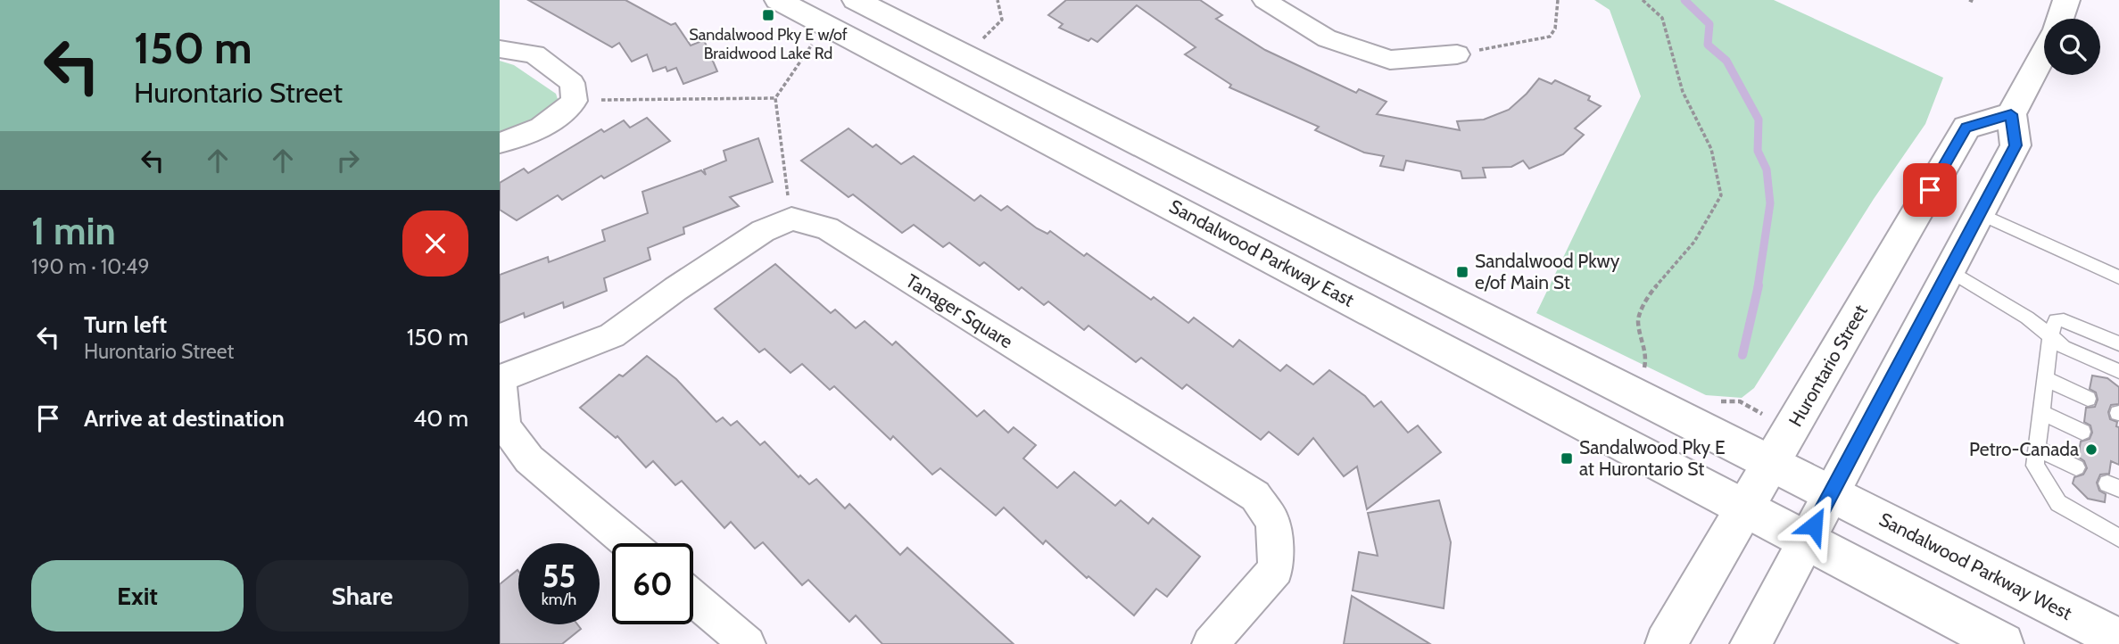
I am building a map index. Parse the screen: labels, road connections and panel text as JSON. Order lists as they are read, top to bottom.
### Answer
{
  "streets": {
    "main road": ["Sandalwood Parkway East", "Hurontario Street", "Sandalwood Parkway West"],
    "street": ["Tanager Square"]
  },
  "crossings": [
    ["Sandalwood Parkway East", "Hurontario Street"],
    ["Hurontario Street", "Sandalwood Parkway West"]
  ],
  "places": {
    "transit": ["Sandalwood Pky E w/of Braidwood Lake Rd", "Sandalwood Pkwy e/of Main St", "Sandalwood Pky E at Hurontario St"],
    "other": ["Petro-Canada"]
  },
  "page": {
    "turn": ["150 m", "Hurontario Street"],
    "heading": ["1 min", "190 m · 10:49"],
    "list": [
      {
        "name": "Turn left",
        "note": "Hurontario Street",
        "value": "150 m"
      },
      {
        "name": "Arrive at destination",
        "value": "40 m"
      }
    ],
    "speed": "55 km/h",
    "limit": "60",
    "buttons": ["Exit", "Share"]
  }
}
